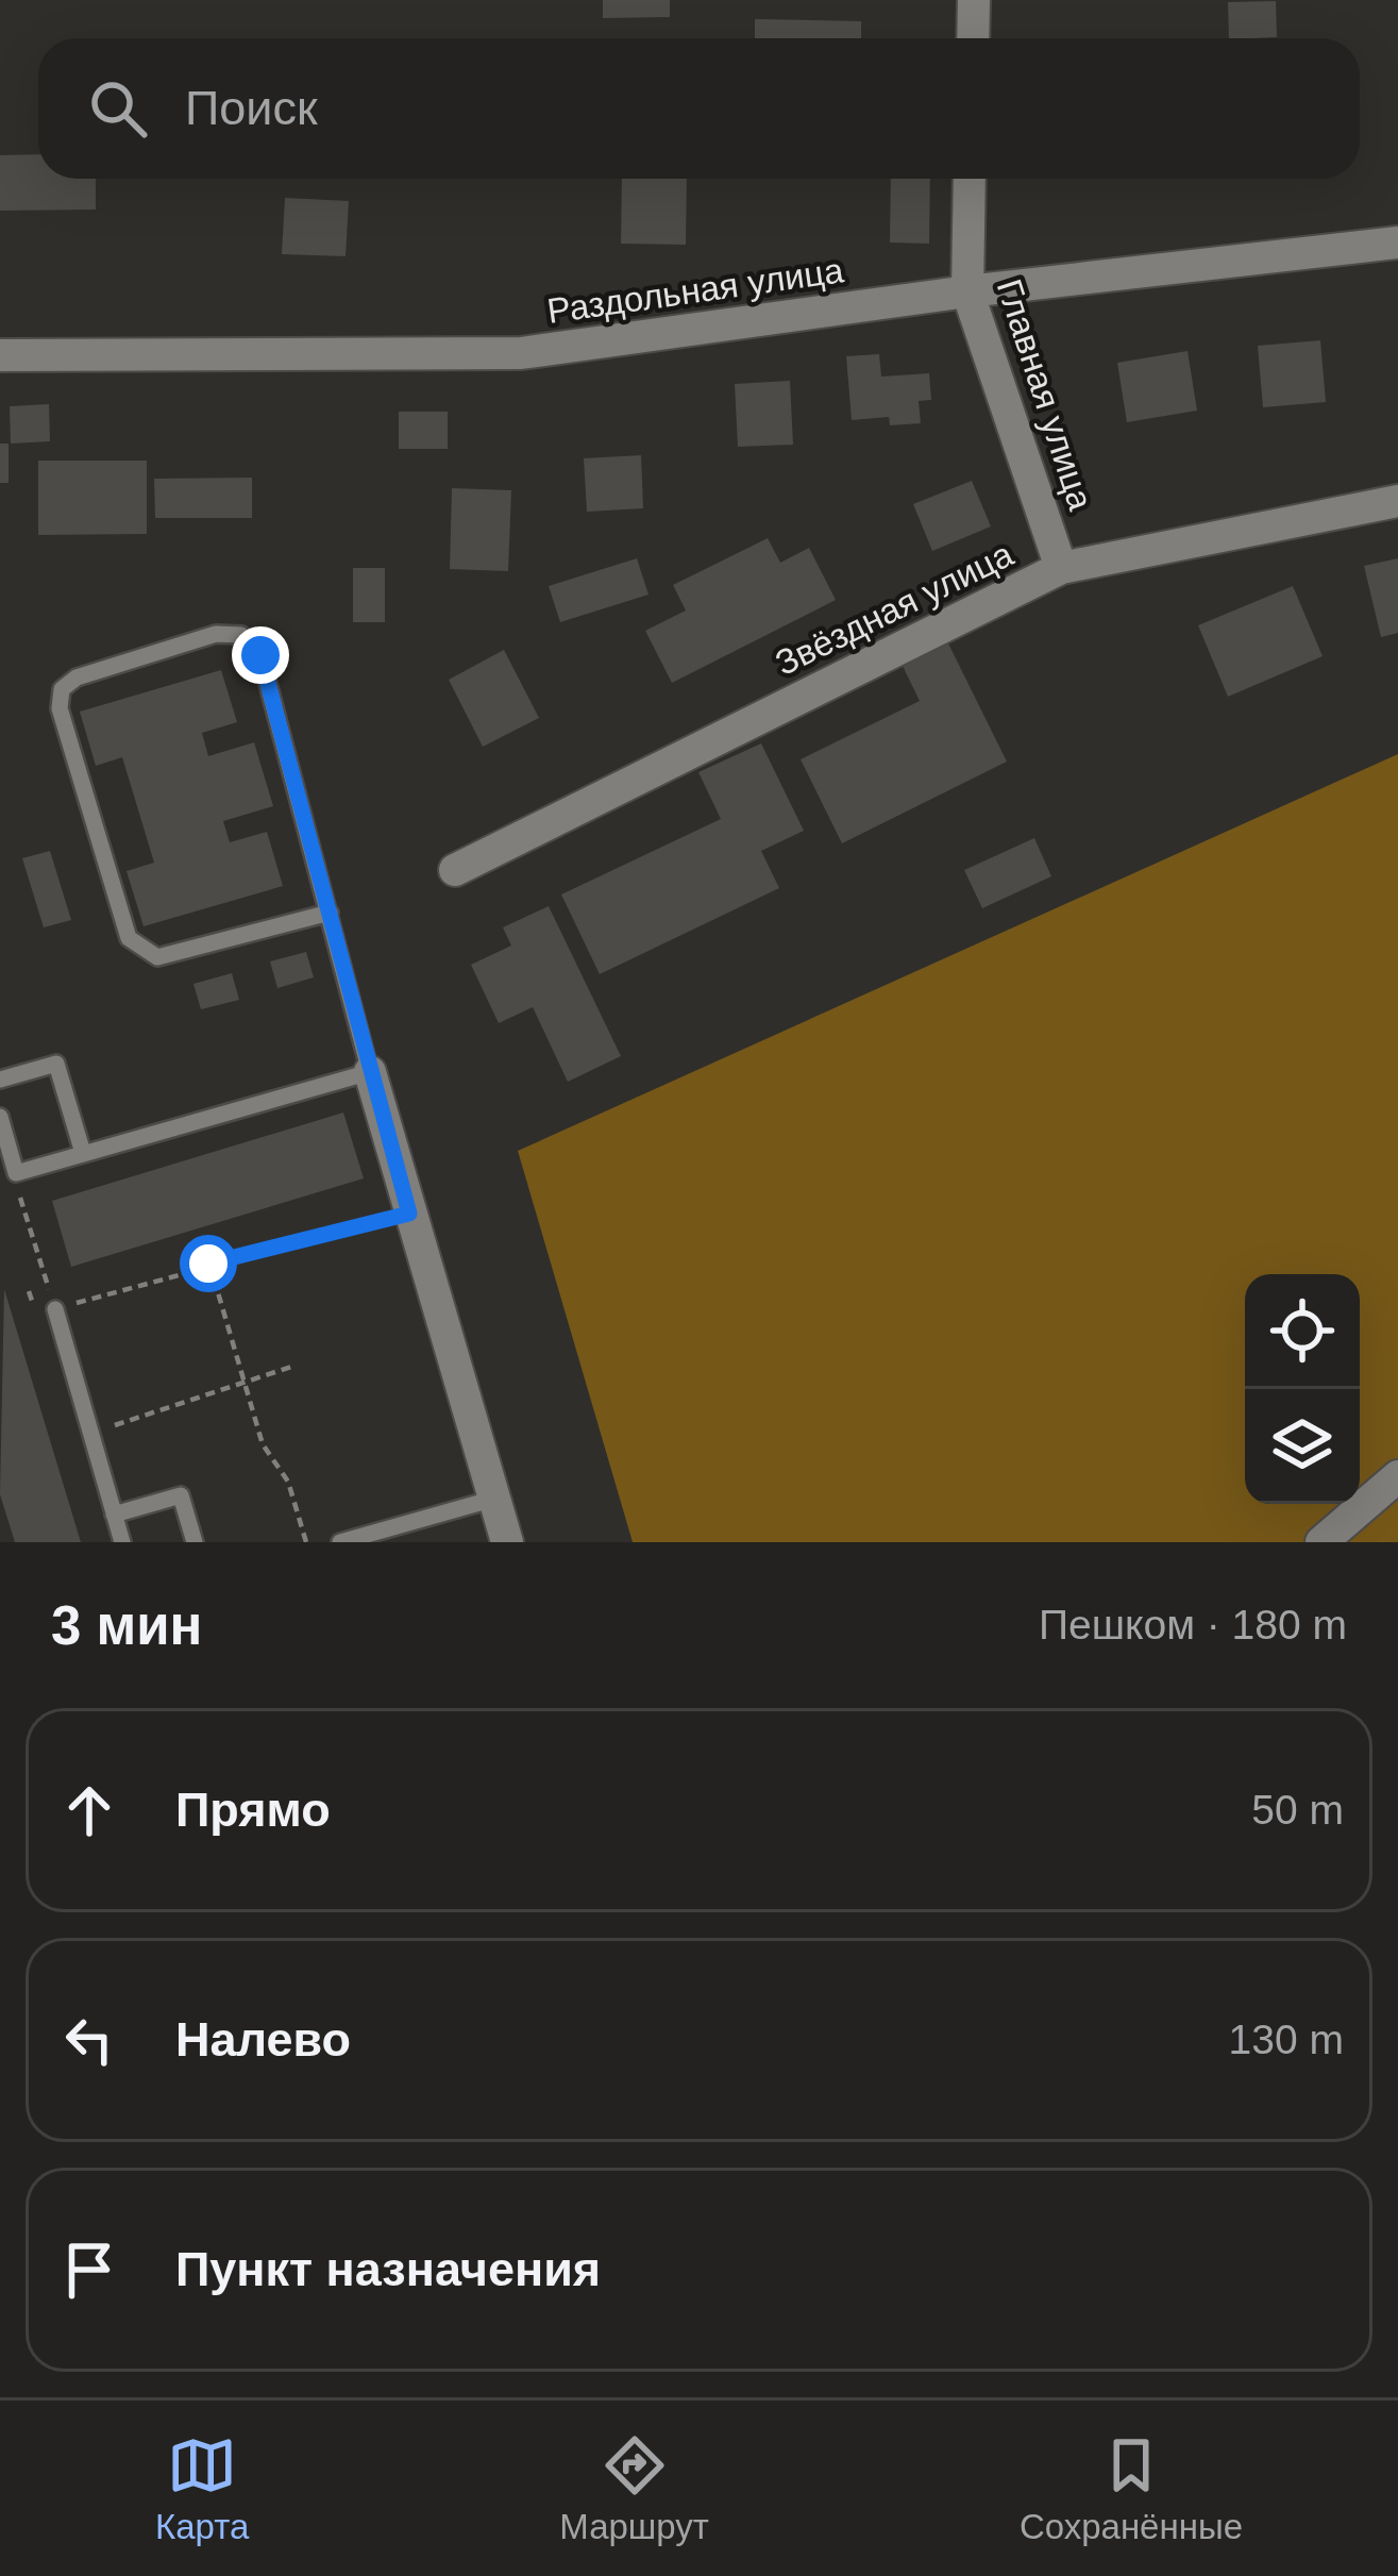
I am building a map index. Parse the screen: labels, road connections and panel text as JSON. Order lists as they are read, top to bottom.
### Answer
{
  "streets": {
    "street": ["Раздольная улица", "Главная улица", "Звёздная улица"]
  },
  "crossings": [
    ["Раздольная улица", "Главная улица"],
    ["Главная улица", "Звёздная улица"]
  ],
  "page": {
    "search": "Поиск",
    "heading": ["3 мин", "Пешком · 180 m"],
    "list": [
      ["Прямо", "50 m"],
      ["Налево", "130 m"],
      "Пункт назначения"
    ],
    "nav": ["Карта", "Маршрут", "Сохранённые"]
  }
}
